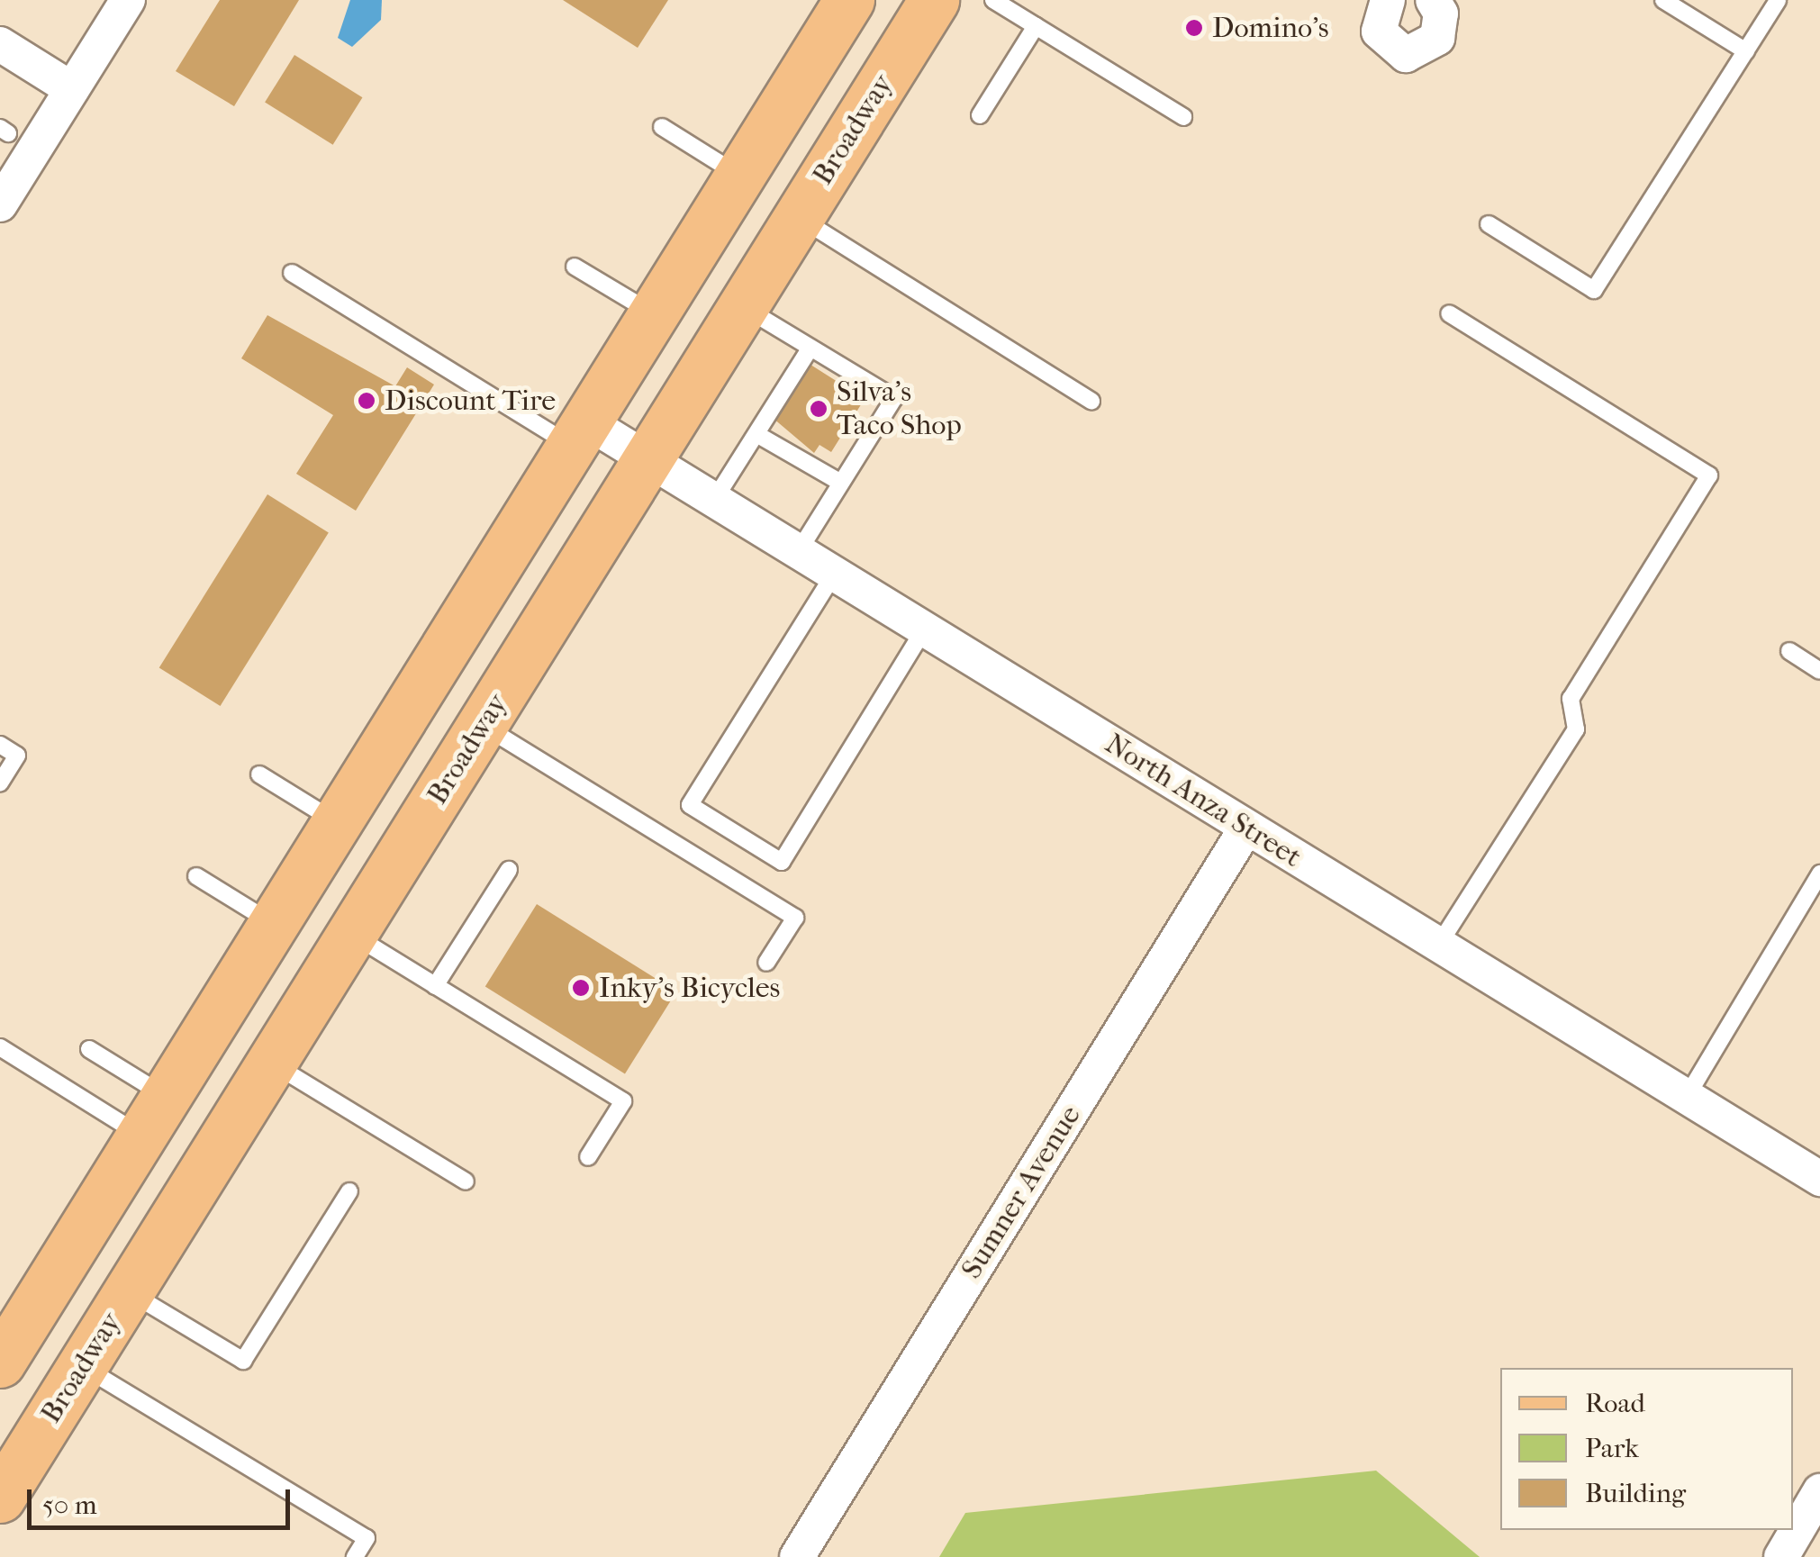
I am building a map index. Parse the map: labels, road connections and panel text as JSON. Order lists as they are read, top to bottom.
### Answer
{
  "streets": {
    "main road": ["Broadway"],
    "street": ["North Anza Street", "Sumner Avenue"]
  },
  "crossings": [
    ["Broadway", "North Anza Street"],
    ["North Anza Street", "Sumner Avenue"]
  ],
  "places": [
    "Domino's",
    "Discount Tire",
    "Silva's Taco Shop",
    "Inky's Bicycles"
  ],
  "legend": ["Road", "Park", "Building"],
  "scale_bar": "50 m"
}
